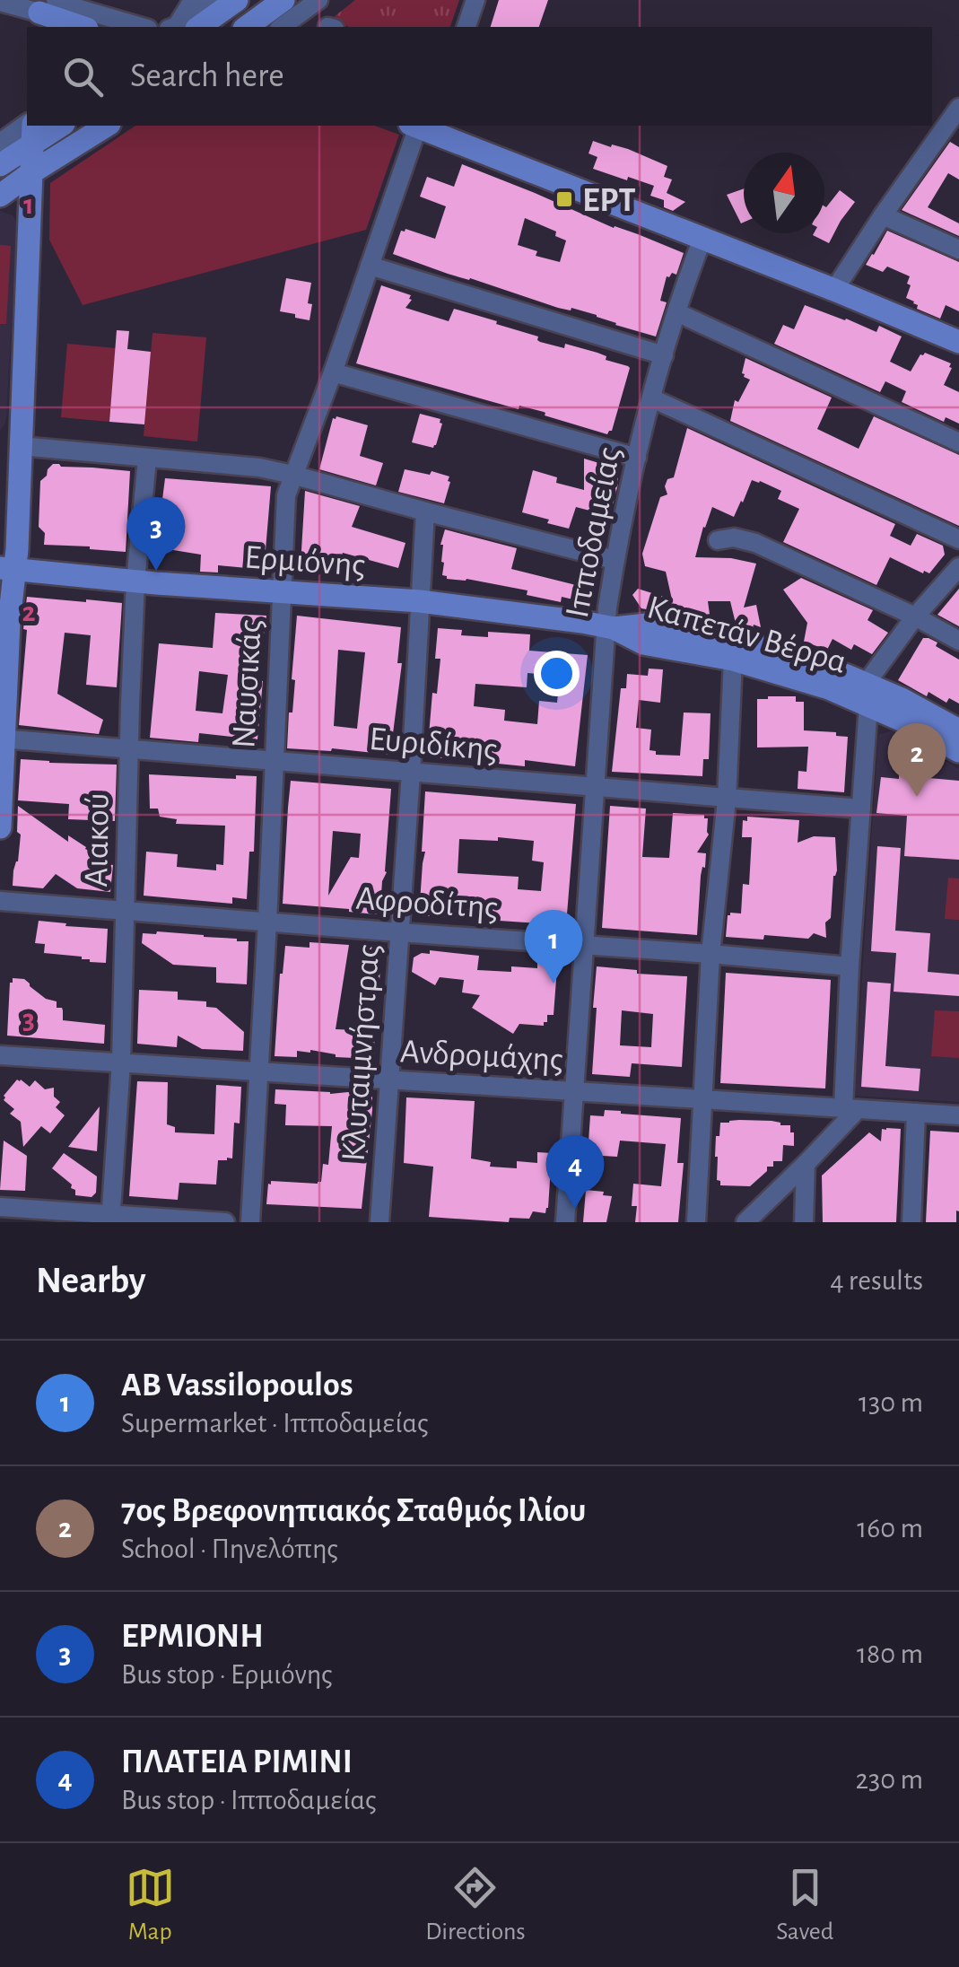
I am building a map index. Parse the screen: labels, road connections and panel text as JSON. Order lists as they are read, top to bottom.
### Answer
{
  "streets": {
    "street": [
      "Ιπποδαμείας",
      "Ερμιόνης",
      "Καπετάν Βέρρα",
      "Ναυσικάς",
      "Ευριδίκης",
      "Αιακού",
      "Αφροδίτης",
      "Κλυταιμνήστρας",
      "Ανδρομάχης"
    ]
  },
  "crossings": [
    ["Ιπποδαμείας", "Ερμιόνης"],
    ["Ιπποδαμείας", "Καπετάν Βέρρα"],
    ["Ιπποδαμείας", "Ευριδίκης"],
    ["Ιπποδαμείας", "Αφροδίτης"],
    ["Ιπποδαμείας", "Ανδρομάχης"],
    ["Ερμιόνης", "Καπετάν Βέρρα"],
    ["Ερμιόνης", "Ναυσικάς"],
    ["Ερμιόνης", "Αιακού"],
    ["Ερμιόνης", "Κλυταιμνήστρας"],
    ["Ναυσικάς", "Ευριδίκης"],
    ["Ναυσικάς", "Αφροδίτης"],
    ["Ναυσικάς", "Ανδρομάχης"],
    ["Ευριδίκης", "Αιακού"],
    ["Ευριδίκης", "Κλυταιμνήστρας"],
    ["Αιακού", "Αφροδίτης"],
    ["Αιακού", "Ανδρομάχης"],
    ["Αφροδίτης", "Κλυταιμνήστρας"],
    ["Κλυταιμνήστρας", "Ανδρομάχης"]
  ],
  "places": {
    "transit": ["ΕΡΤ"]
  },
  "north": "top",
  "page": {
    "search": "Search here",
    "pins": [
      "3",
      "2",
      "1",
      "4"
    ],
    "heading": ["Nearby", "4 results"],
    "list": [
      {
        "mark": "1",
        "name": "AB Vassilopoulos",
        "note": "Supermarket · Ιπποδαμείας",
        "value": "130 m"
      },
      {
        "mark": "2",
        "name": "7ος Βρεφονηπιακός Σταθμός Ιλίου",
        "note": "School · Πηνελόπης",
        "value": "160 m"
      },
      {
        "mark": "3",
        "name": "ΕΡΜΙΟΝΗ",
        "note": "Bus stop · Ερμιόνης",
        "value": "180 m"
      },
      {
        "mark": "4",
        "name": "ΠΛΑΤΕΙΑ ΡΙΜΙΝΙ",
        "note": "Bus stop · Ιπποδαμείας",
        "value": "230 m"
      }
    ],
    "nav": ["Map", "Directions", "Saved"]
  },
  "grid": {
    "rows": ["1", "2", "3"]
  }
}
